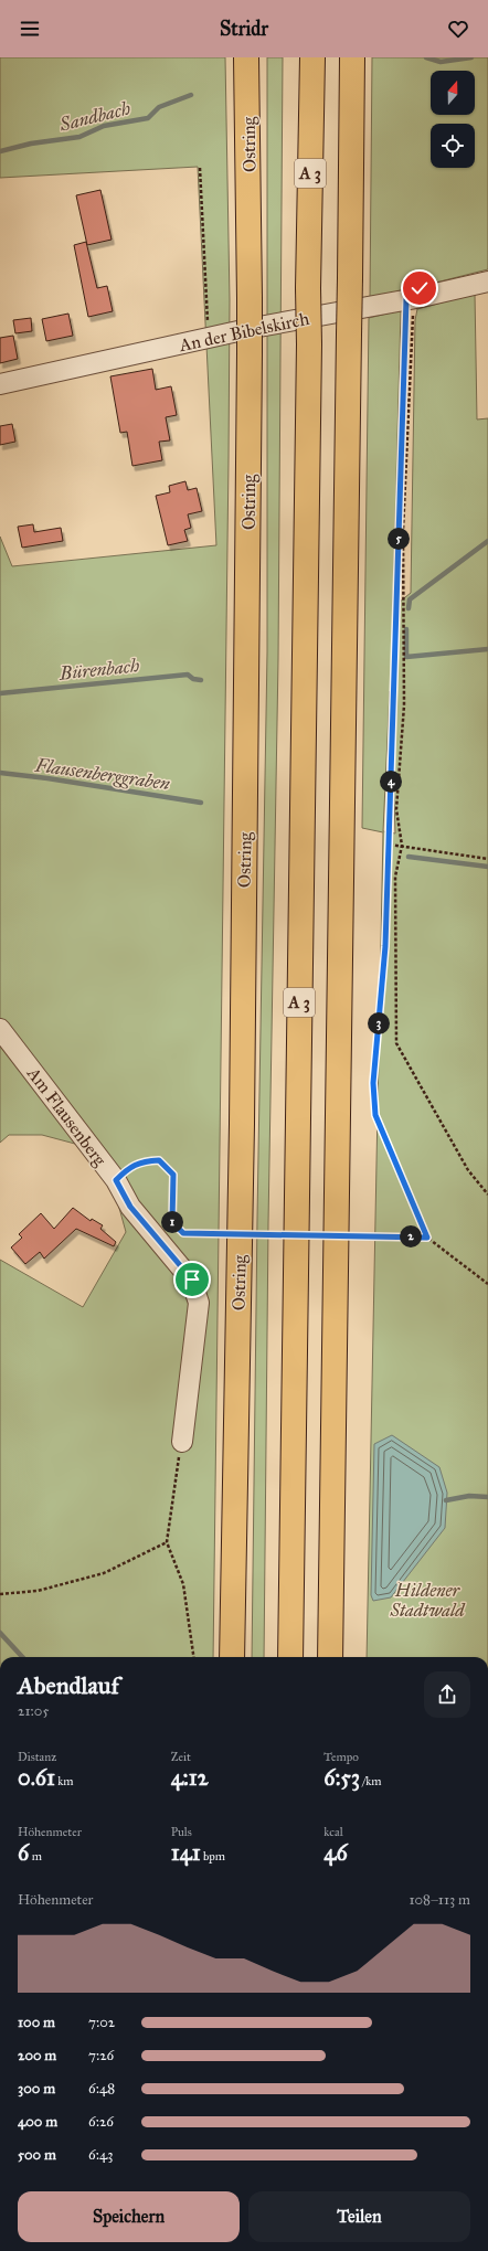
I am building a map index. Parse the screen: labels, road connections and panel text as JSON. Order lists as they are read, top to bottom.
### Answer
{
  "streets": {
    "main road": ["Ostring", "A 3"],
    "street": ["An der Bibelskirch", "Am Flausenberg"]
  },
  "water": ["Sandbach", "Bürenbach", "Flausenberggraben"],
  "parks": ["Hildener Stadtwald"],
  "north": "top",
  "page": {
    "header": "Stridr",
    "pins": [
      "5",
      "4",
      "3",
      "1",
      "2"
    ],
    "heading": ["Abendlauf", "21:05"],
    "stats": [
      ["Distanz", "0.61 km"],
      ["Zeit", "4:12"],
      ["Tempo", "6:53 /km"],
      ["Höhenmeter", "6 m"],
      ["Puls", "141 bpm"],
      ["kcal", "46"]
    ],
    "chart": ["Höhenmeter", "108–113 m"],
    "list": [
      {
        "name": "100 m",
        "note": "7:02"
      },
      {
        "name": "200 m",
        "note": "7:26"
      },
      {
        "name": "300 m",
        "note": "6:48"
      },
      {
        "name": "400 m",
        "note": "6:26"
      },
      {
        "name": "500 m",
        "note": "6:43"
      }
    ],
    "buttons": ["Speichern", "Teilen"]
  }
}
